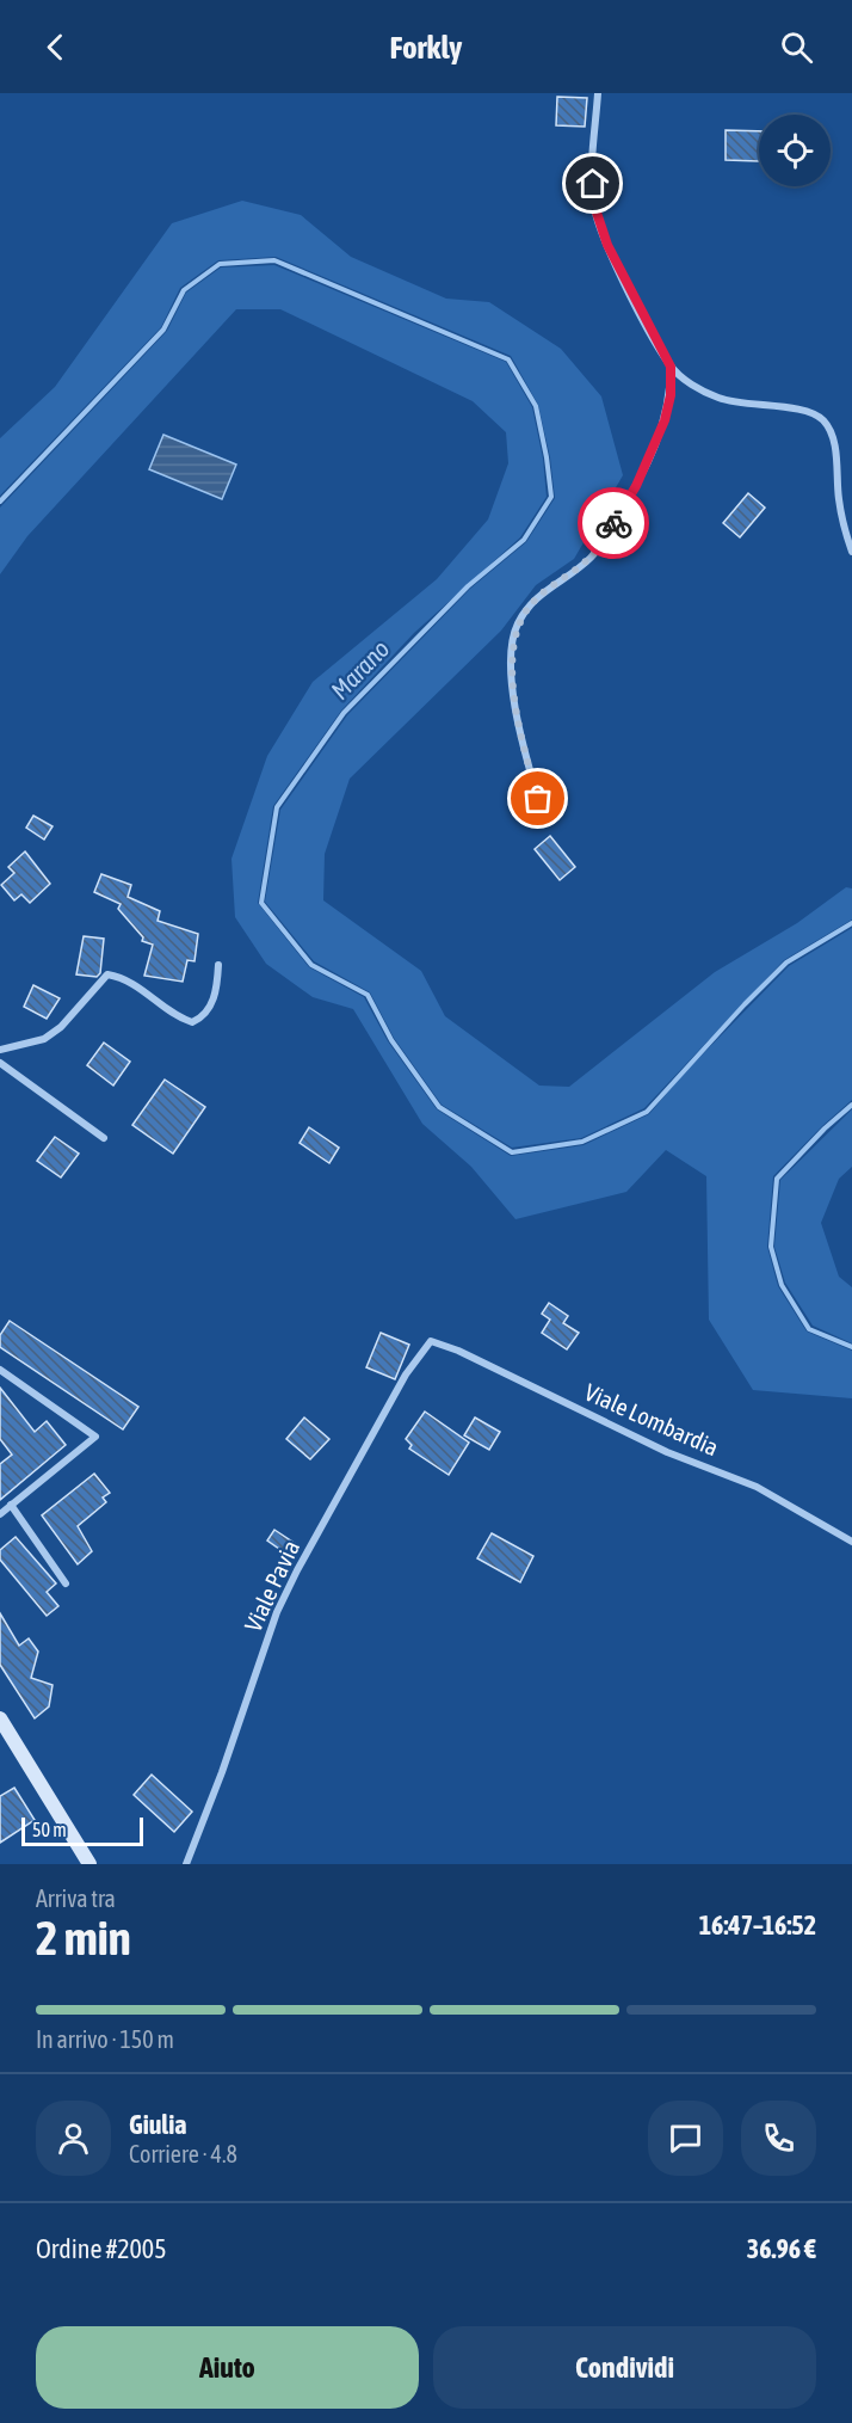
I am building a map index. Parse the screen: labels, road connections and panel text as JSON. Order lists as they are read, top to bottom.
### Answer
{
  "streets": {
    "street": ["Viale Lombardia", "Viale Pavia"]
  },
  "crossings": [
    ["Viale Lombardia", "Viale Pavia"]
  ],
  "water": ["Marano"],
  "scale_bar": "50 m",
  "page": {
    "header": "Forkly",
    "scale": "50 m",
    "heading": ["2 min", "Arriva tra", "16:47–16:52"],
    "panel": [
      "Giulia",
      "Corriere · 4.8",
      "Ordine #2005",
      "36.96 €"
    ],
    "bar": "In arrivo · 150 m",
    "buttons": ["Aiuto", "Condividi"]
  }
}
